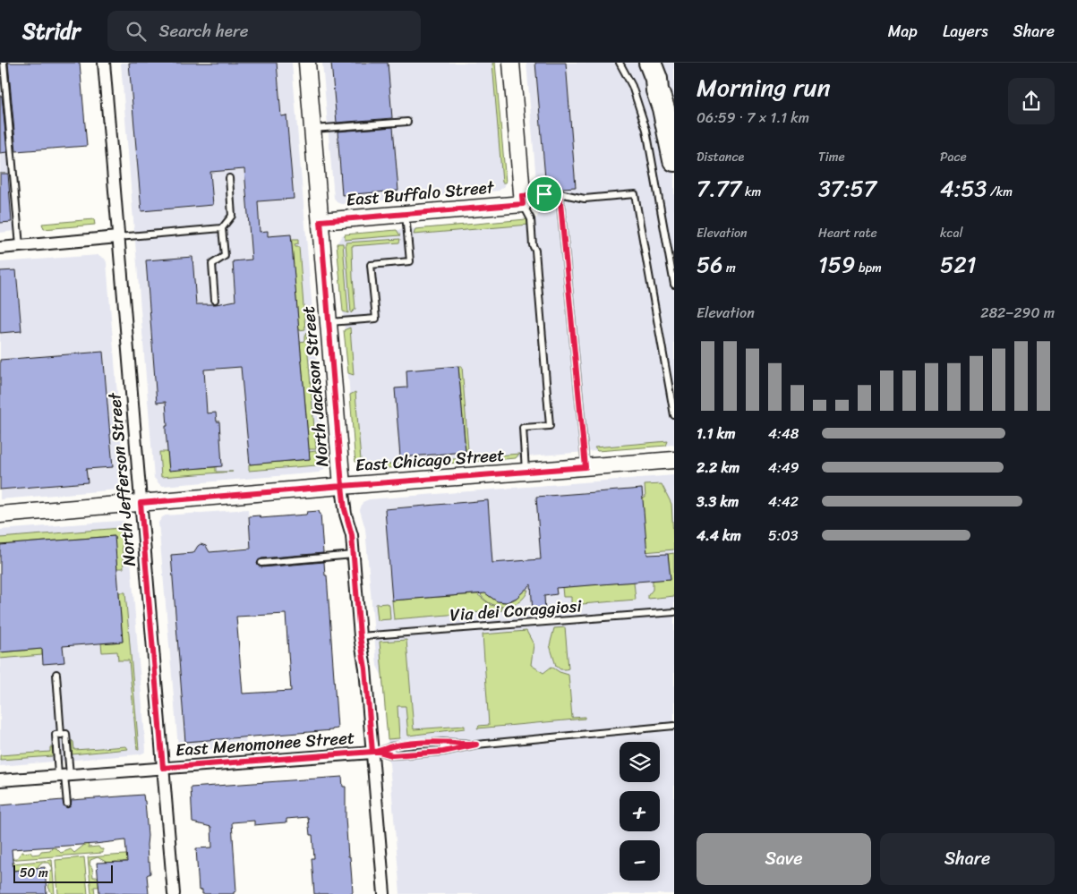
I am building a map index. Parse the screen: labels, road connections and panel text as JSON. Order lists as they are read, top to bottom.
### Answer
{
  "streets": {
    "street": [
      "East Buffalo Street",
      "North Jackson Street",
      "East Chicago Street",
      "North Jefferson Street",
      "East Menomonee Street"
    ],
    "lane": ["Via dei Coraggiosi"]
  },
  "crossings": [
    ["East Buffalo Street", "North Jackson Street"],
    ["North Jackson Street", "East Chicago Street"],
    ["North Jackson Street", "Via dei Coraggiosi"],
    ["North Jackson Street", "East Menomonee Street"],
    ["East Chicago Street", "North Jefferson Street"],
    ["North Jefferson Street", "East Menomonee Street"]
  ],
  "scale_bar": "50 m",
  "page": {
    "header": "Stridr",
    "search": "Search here",
    "nav": ["Map", "Layers", "Share"],
    "heading": ["Morning run", "06:59 · 7 × 1.1 km"],
    "stats": [
      ["Distance", "7.77 km"],
      ["Time", "37:57"],
      ["Pace", "4:53 /km"],
      ["Elevation", "56 m"],
      ["Heart rate", "159 bpm"],
      ["kcal", "521"]
    ],
    "chart": ["Elevation", "282–290 m"],
    "list": [
      {
        "name": "1.1 km",
        "note": "4:48"
      },
      {
        "name": "2.2 km",
        "note": "4:49"
      },
      {
        "name": "3.3 km",
        "note": "4:42"
      },
      {
        "name": "4.4 km",
        "note": "5:03"
      }
    ],
    "map_buttons": ["+", "−"],
    "buttons": ["Save", "Share"],
    "scale": "50 m"
  }
}
